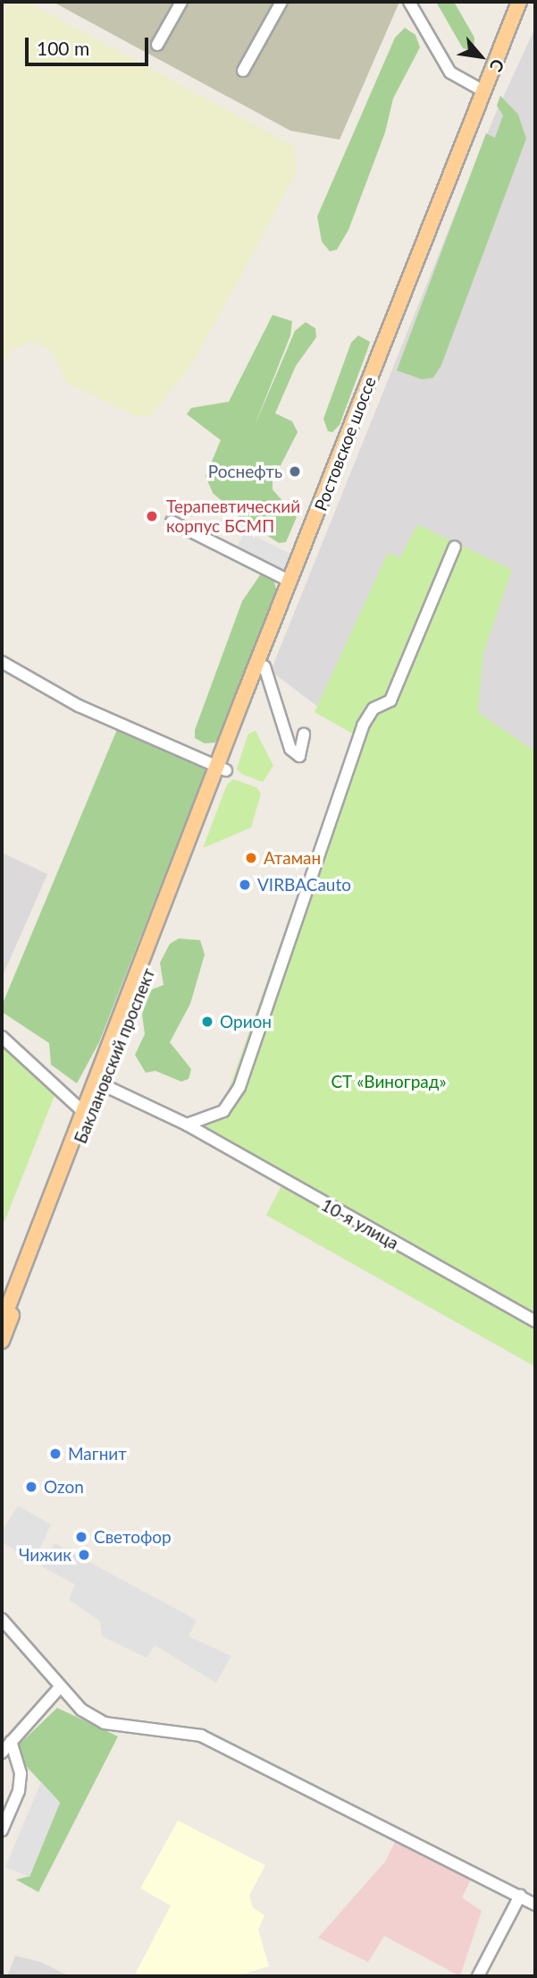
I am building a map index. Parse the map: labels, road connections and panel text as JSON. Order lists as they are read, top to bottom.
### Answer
{
  "streets": {
    "main road": ["Ростовское шоссе", "Баклановский проспект"],
    "street": ["10-я улица"]
  },
  "crossings": [
    ["Ростовское шоссе", "Баклановский проспект"],
    ["Баклановский проспект", "10-я улица"]
  ],
  "parks": ["СТ «Виноград»"],
  "places": [
    "Роснефть",
    "Терапевтический корпус БСМП",
    "Атаман",
    "VIRBACauto",
    "Орион",
    "Магнит",
    "Ozon",
    "Светофор",
    "Чижик"
  ],
  "scale_bar": "100 m",
  "north": "bottom right"
}
